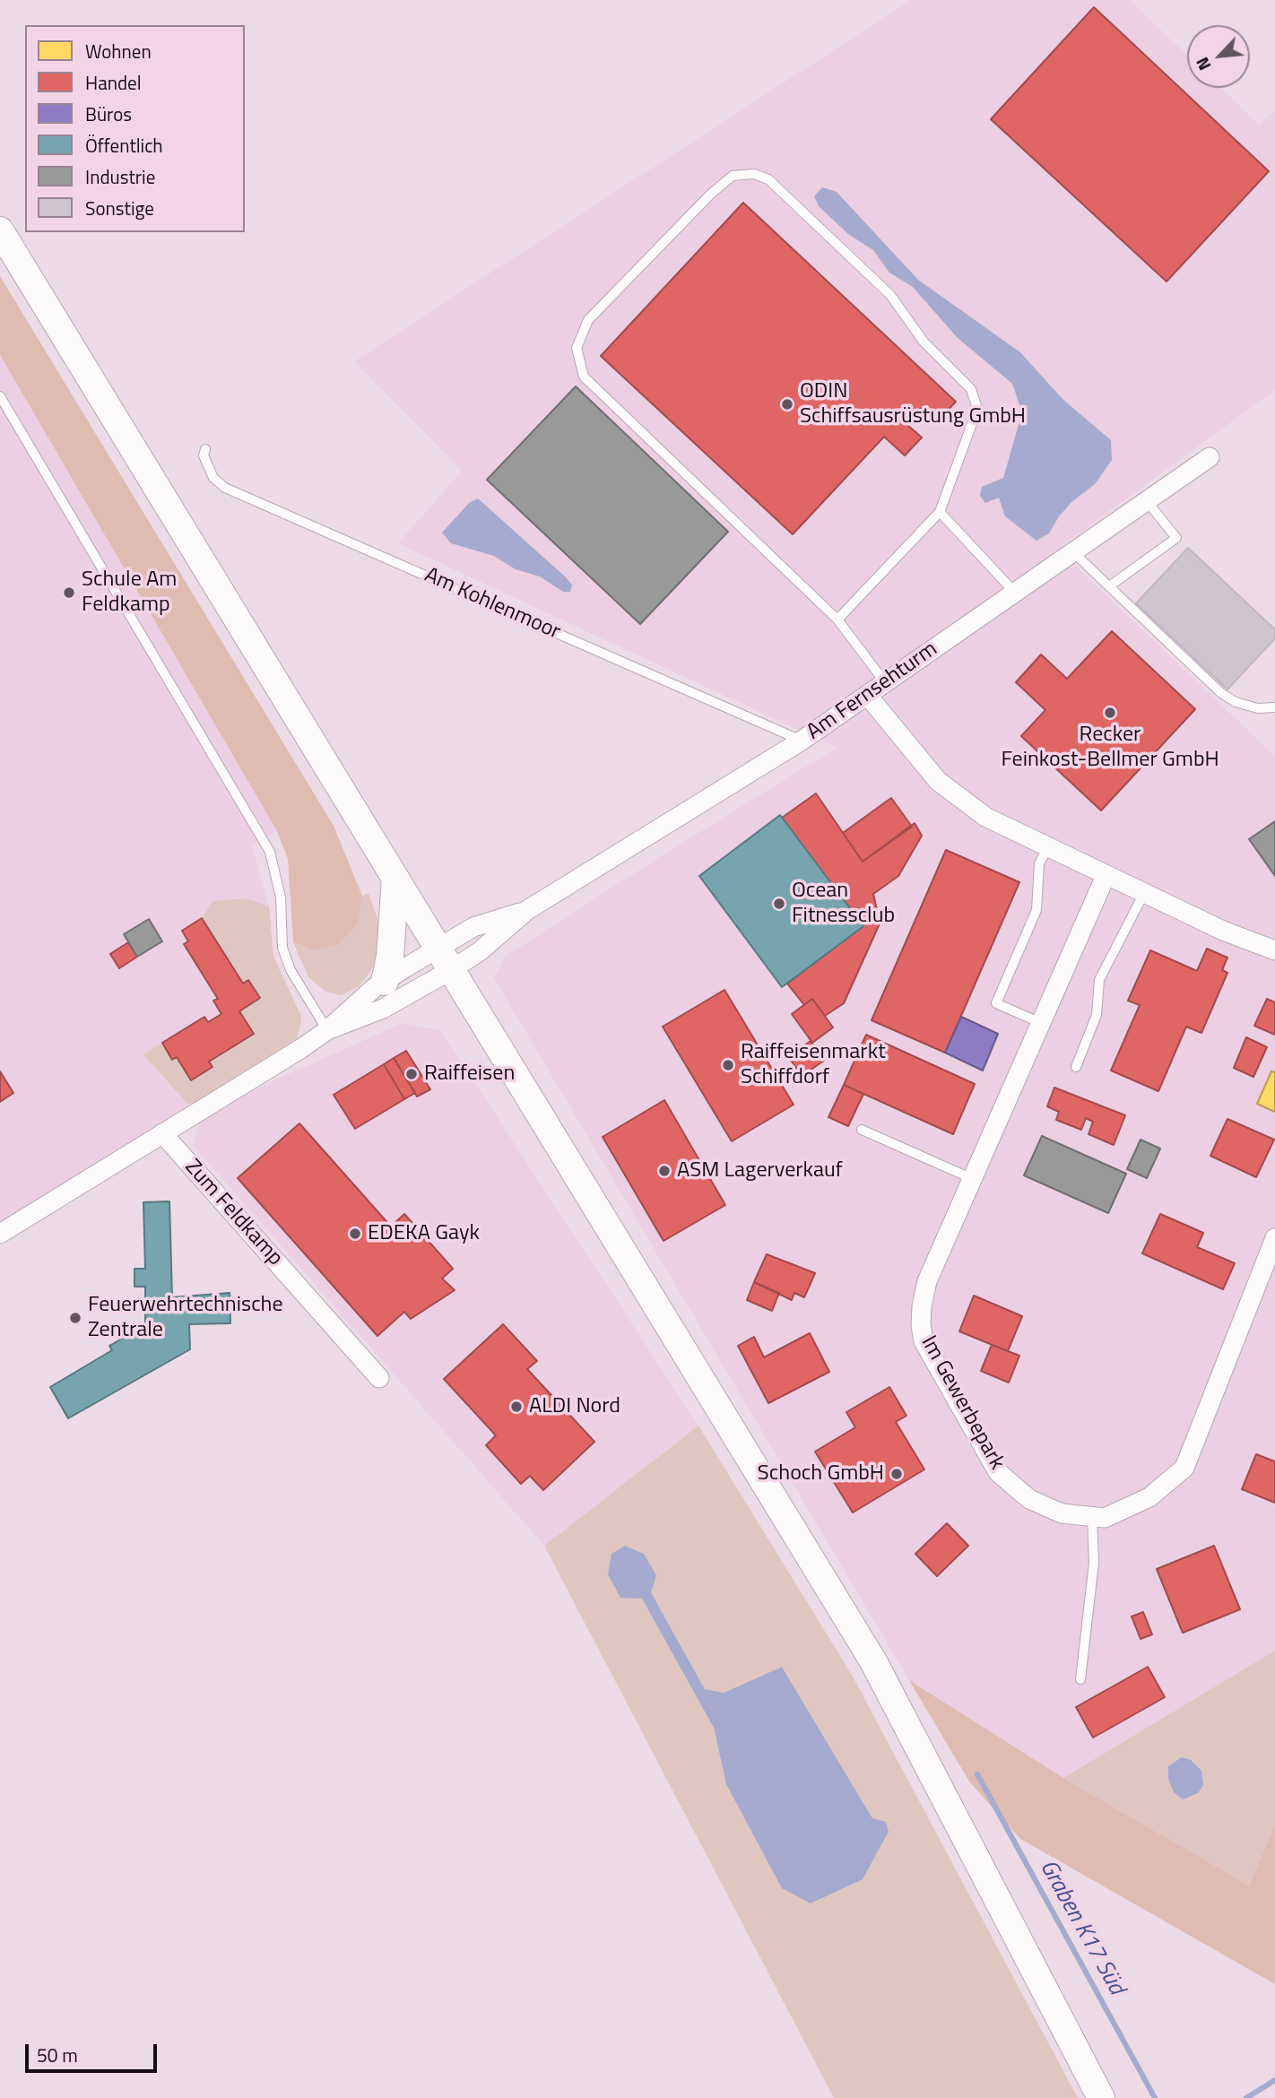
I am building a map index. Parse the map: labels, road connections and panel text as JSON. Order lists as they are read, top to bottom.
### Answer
{
  "streets": {
    "street": ["Am Fernsehturm", "Zum Feldkamp", "Im Gewerbepark"],
    "lane": ["Am Kohlenmoor"]
  },
  "crossings": [
    ["Am Kohlenmoor", "Am Fernsehturm"]
  ],
  "water": ["Graben K17 Süd"],
  "places": [
    "ODIN Schiffsausrüstung GmbH",
    "Schule Am Feldkamp",
    "Recker Feinkost-Bellmer GmbH",
    "Ocean Fitnessclub",
    "Raiffeisenmarkt Schiffdorf",
    "Raiffeisen",
    "ASM Lagerverkauf",
    "EDEKA Gayk",
    "Feuerwehrtechnische Zentrale",
    "ALDI Nord",
    "Schoch GmbH"
  ],
  "legend": [
    "Wohnen",
    "Handel",
    "Büros",
    "Öffentlich",
    "Industrie",
    "Sonstige"
  ],
  "scale_bar": "50 m",
  "north": "bottom left"
}
